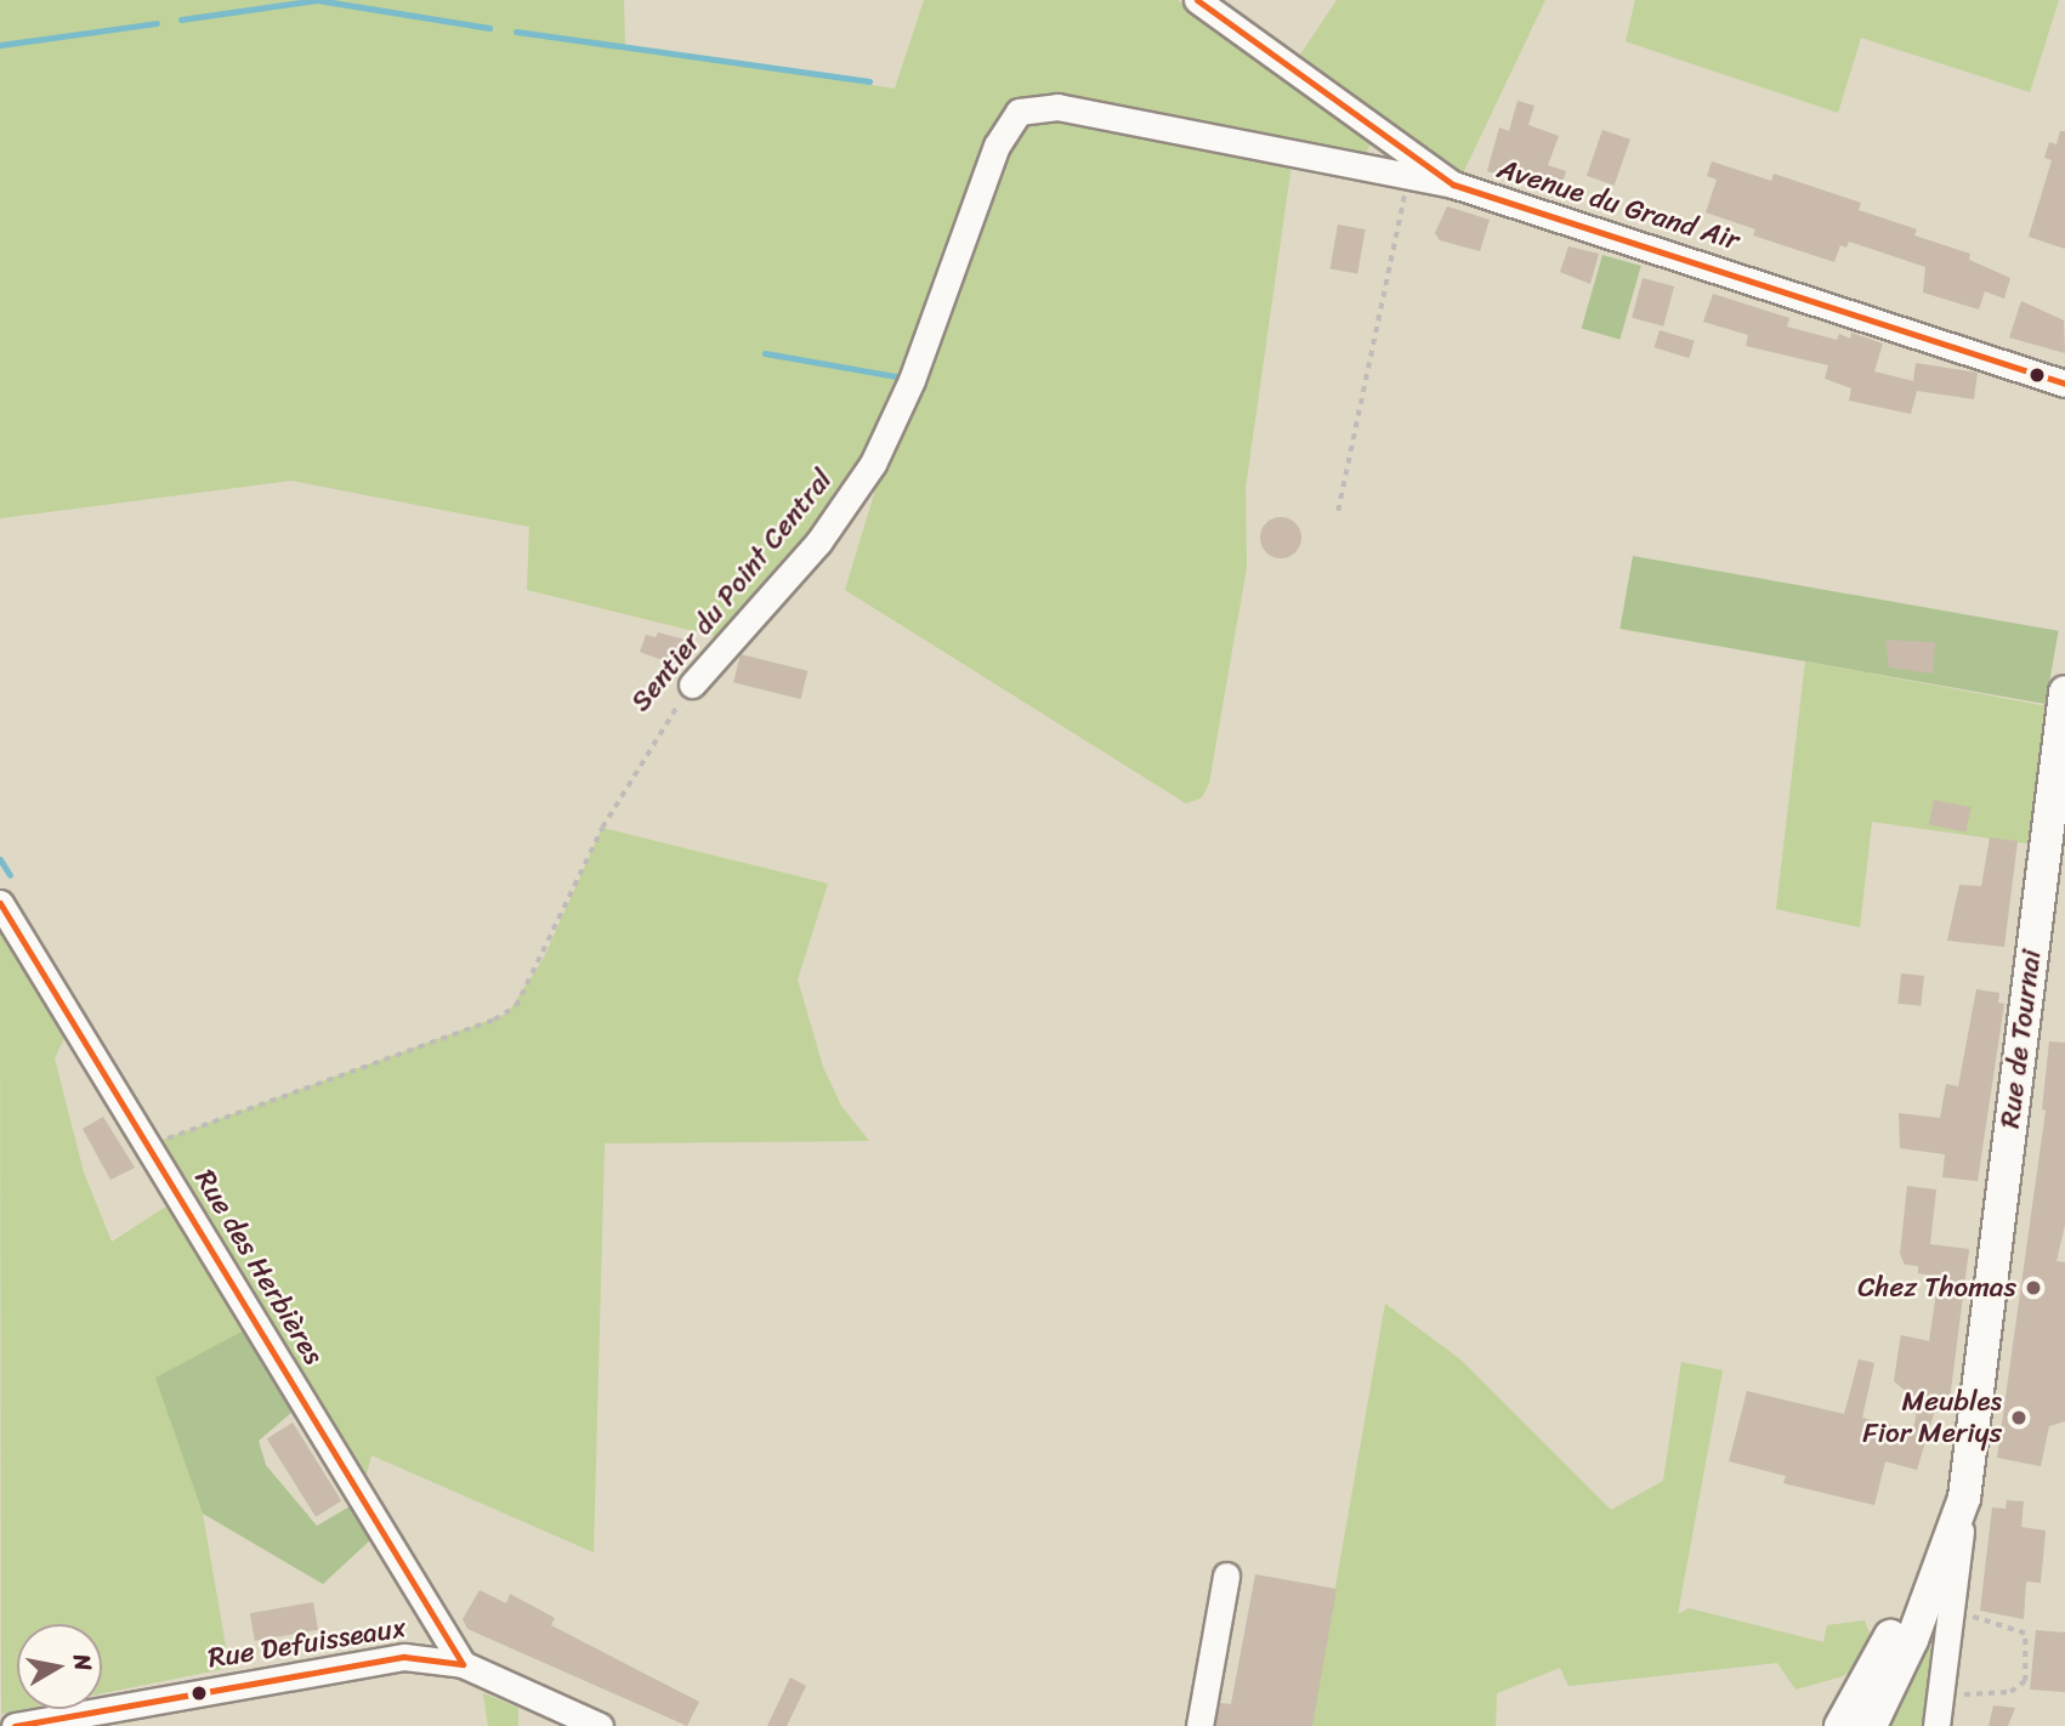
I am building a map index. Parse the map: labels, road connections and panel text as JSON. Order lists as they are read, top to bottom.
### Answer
{
  "streets": {
    "main road": ["Rue de Tournai"],
    "street": [
      "Avenue du Grand Air",
      "Sentier du Point Central",
      "Rue des Herbières",
      "Rue Defuisseaux"
    ]
  },
  "crossings": [
    ["Avenue du Grand Air", "Sentier du Point Central"],
    ["Sentier du Point Central", "Rue des Herbières"],
    ["Rue des Herbières", "Rue Defuisseaux"]
  ],
  "places": ["Chez Thomas", "Meubles Fior Meriys"],
  "north": "right"
}
